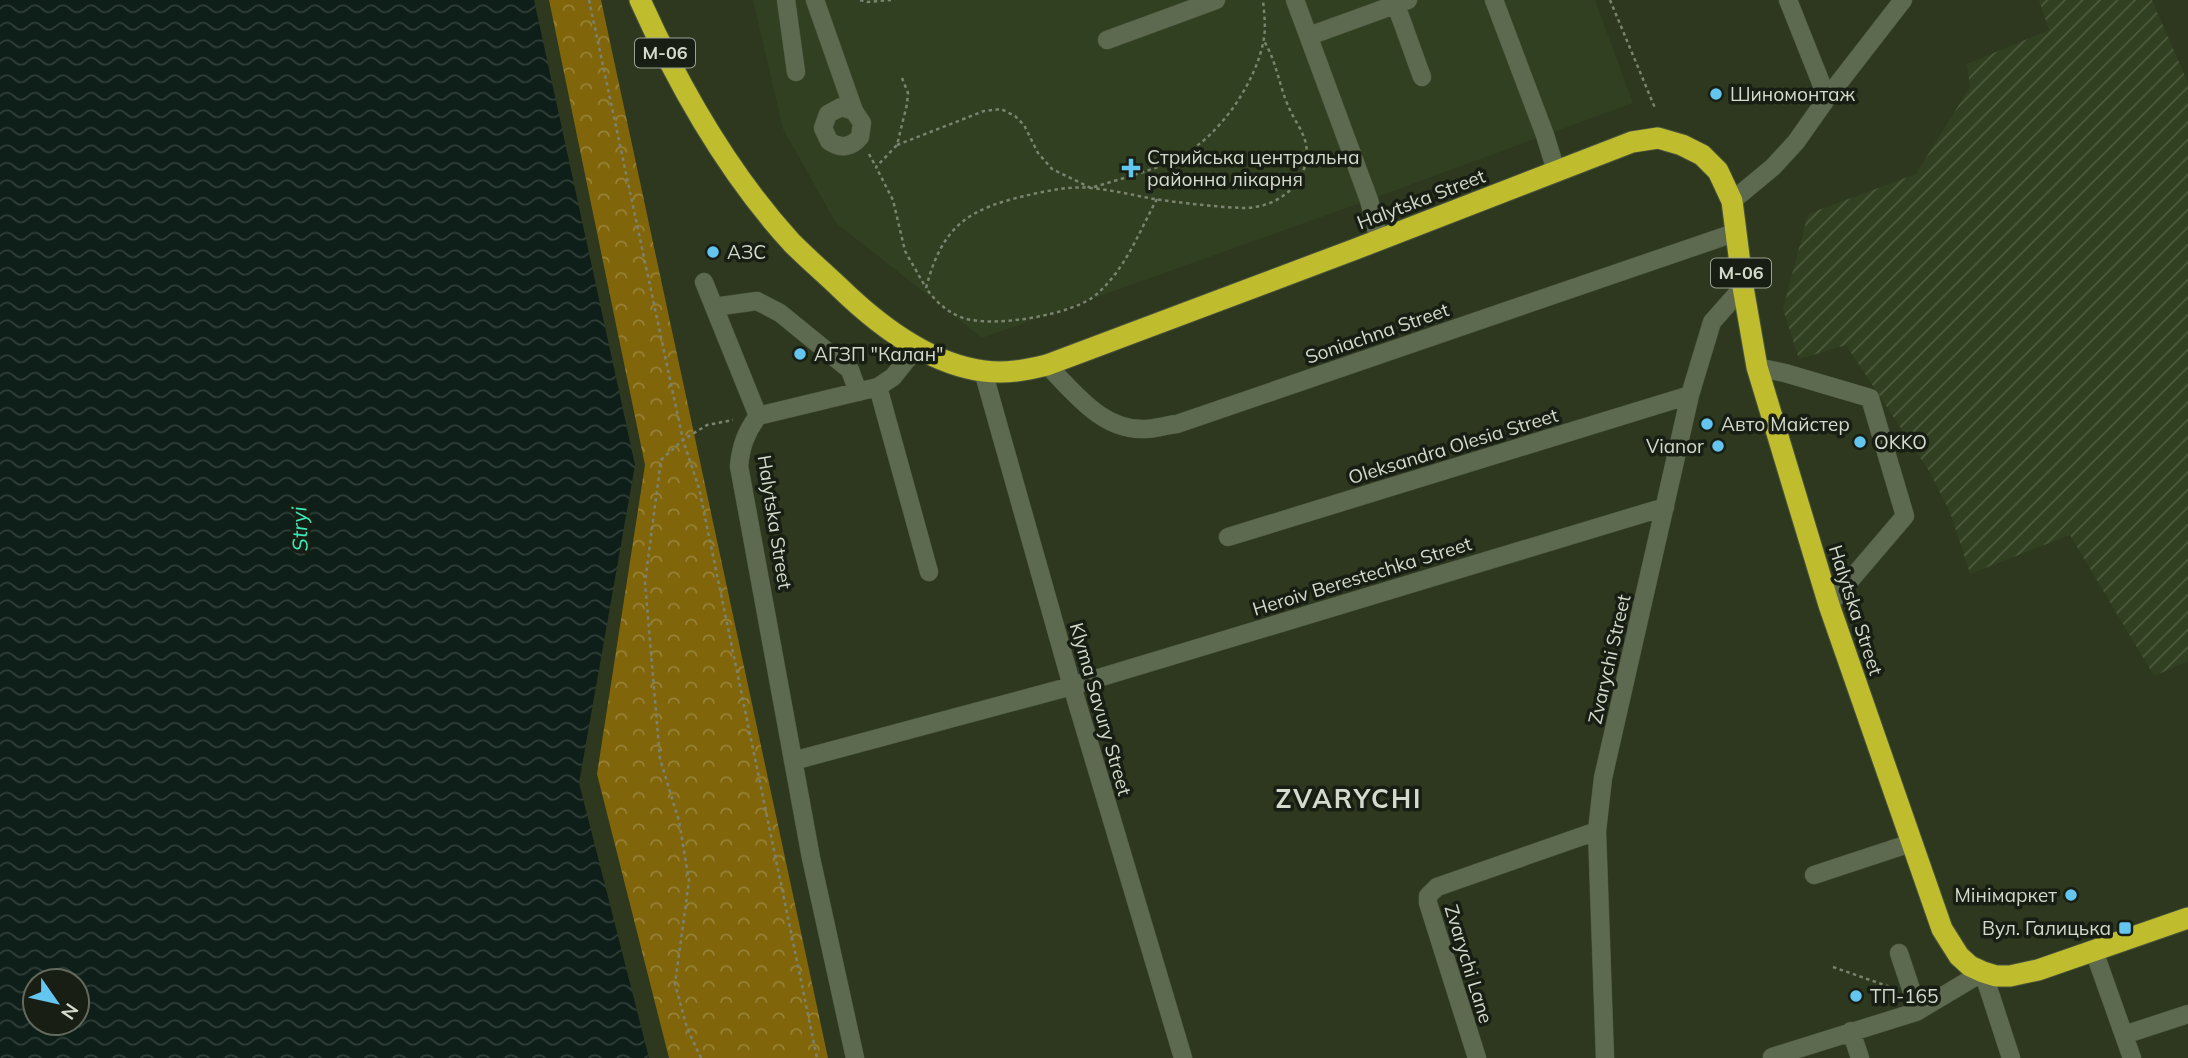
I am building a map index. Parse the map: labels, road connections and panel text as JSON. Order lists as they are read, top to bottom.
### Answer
{
  "streets": {
    "highway": ["М-06", "Halytska Street"],
    "street": [
      "Soniachna Street",
      "Oleksandra Olesia Street",
      "Heroiv Berestechka Street",
      "Zvarychi Street",
      "Klyma Savury Street",
      "Zvarychi Lane"
    ]
  },
  "crossings": [
    ["М-06", "Halytska Street"],
    ["Halytska Street", "Soniachna Street"],
    ["Halytska Street", "Heroiv Berestechka Street"],
    ["Halytska Street", "Zvarychi Street"],
    ["Halytska Street", "Klyma Savury Street"],
    ["Oleksandra Olesia Street", "Zvarychi Street"],
    ["Heroiv Berestechka Street", "Zvarychi Street"],
    ["Heroiv Berestechka Street", "Klyma Savury Street"],
    ["Zvarychi Street", "Zvarychi Lane"]
  ],
  "districts": ["ZVARYCHI"],
  "water": ["Stryi"],
  "places": {
    "other": [
      "Шиномонтаж",
      "АЗС",
      "АГЗП \"Калан\"",
      "Авто Майстер",
      "OKKO",
      "Vianor",
      "Мінімаркет",
      "ТП-165"
    ],
    "health": ["Стрийська центральна районна лікарня"],
    "transit": ["Вул. Галицька"]
  },
  "north": "bottom right"
}
